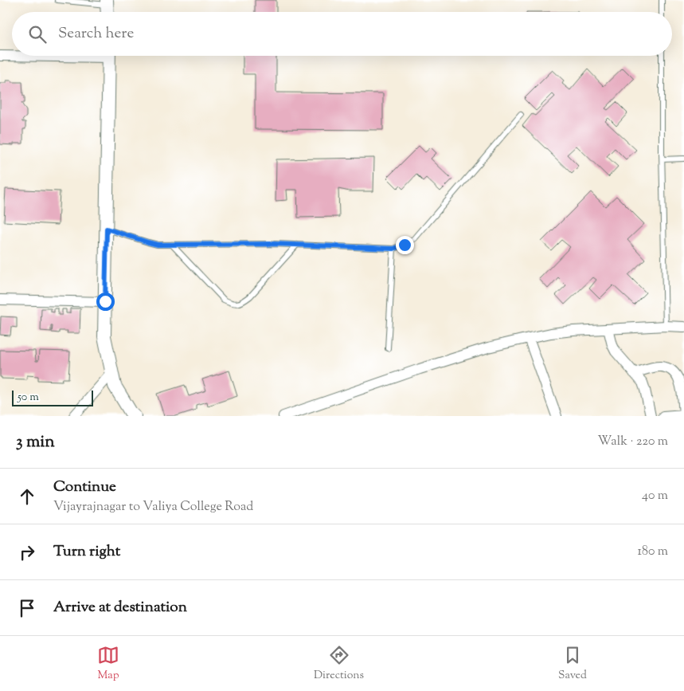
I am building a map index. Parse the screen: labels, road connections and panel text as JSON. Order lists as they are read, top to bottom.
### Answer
{
  "scale_bar": "50 m",
  "page": {
    "search": "Search here",
    "scale": "50 m",
    "heading": ["3 min", "Walk · 220 m"],
    "list": [
      ["Continue", "Vijayrajnagar to Valiya College Road", "40 m"],
      ["Turn right", "180 m"],
      "Arrive at destination"
    ],
    "nav": ["Map", "Directions", "Saved"]
  }
}
